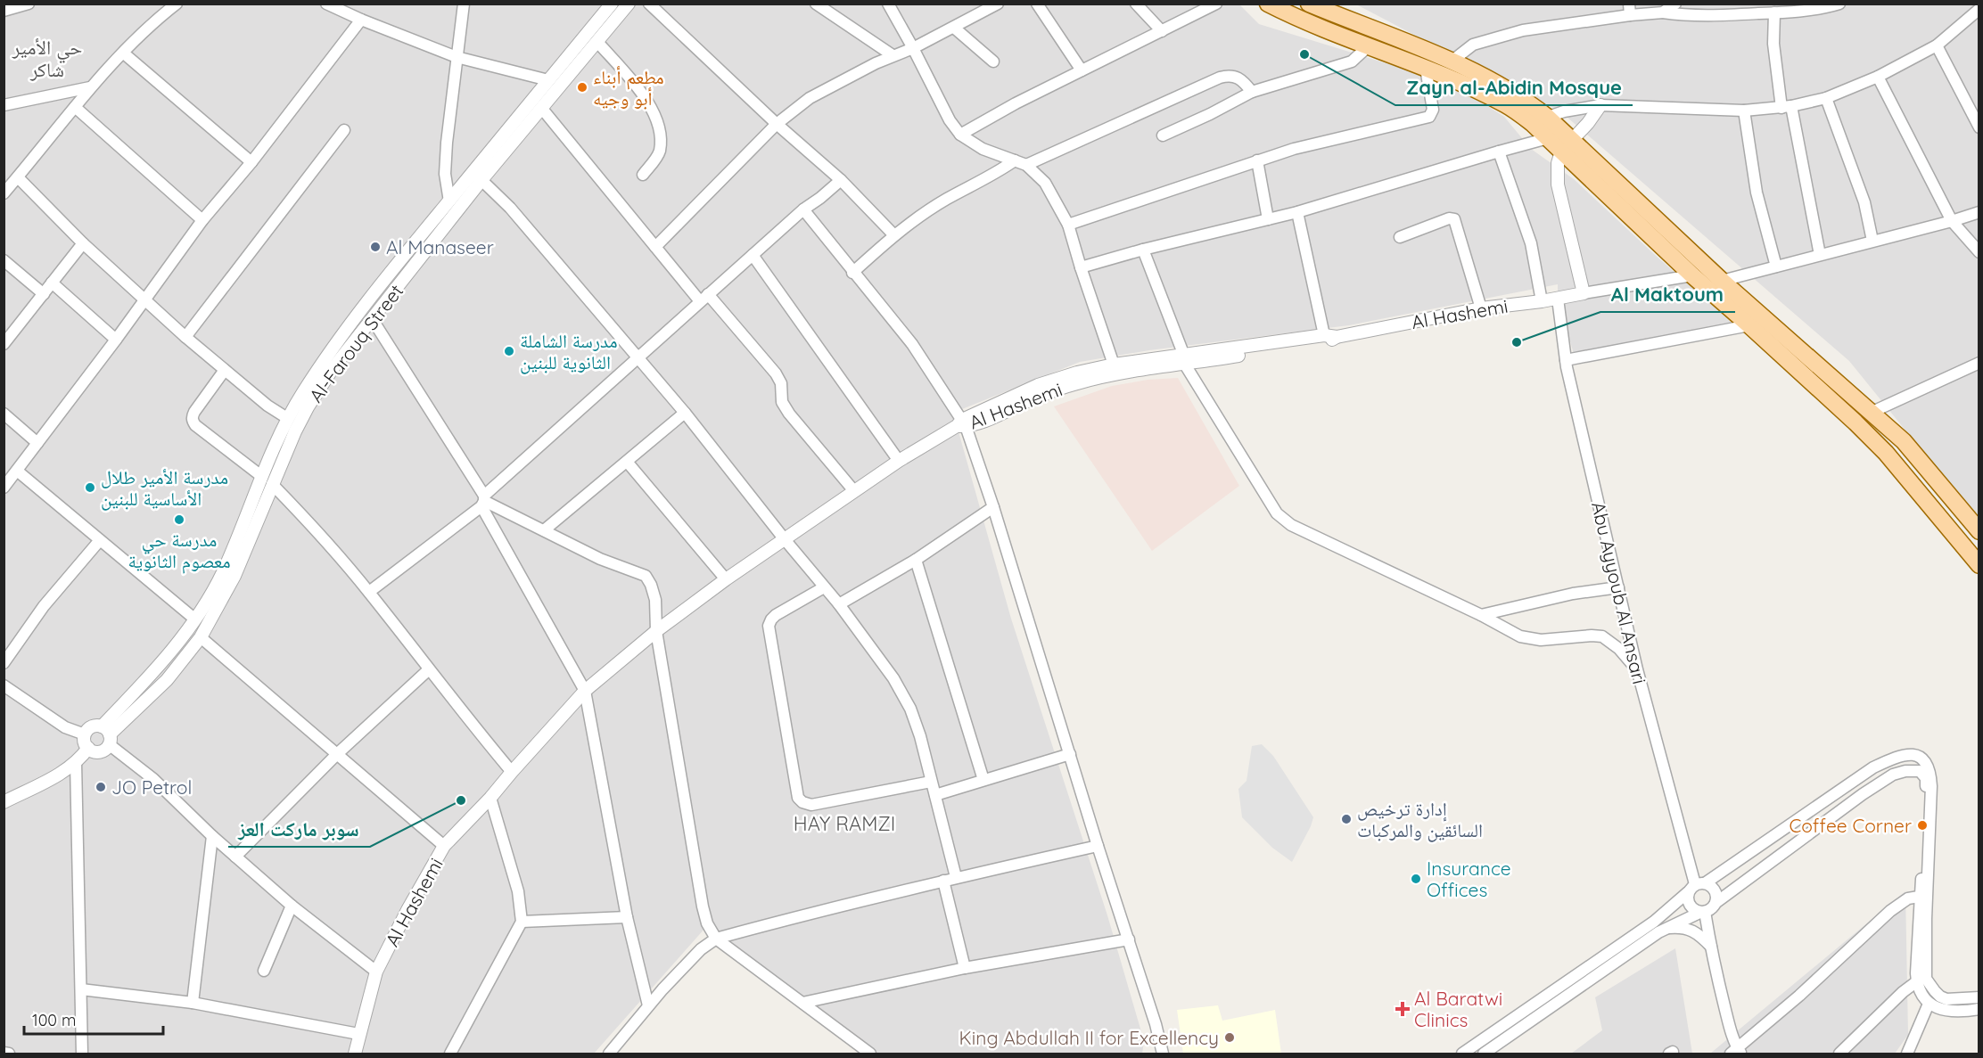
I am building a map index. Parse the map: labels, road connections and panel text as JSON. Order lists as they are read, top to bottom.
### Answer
{
  "streets": {
    "street": ["Al Hashemi", "Al-Farouq Street", "Abu Ayyoub Al Ansari"]
  },
  "crossings": [
    ["Al Hashemi", "Abu Ayyoub Al Ansari"]
  ],
  "districts": ["حي الأمير شاكر", "HAY RAMZI"],
  "places": {
    "other": [
      "Zayn al-Abidin Mosque",
      "مطعم أبناء أبو وجيه",
      "Al Manaseer",
      "Al Maktoum",
      "مدرسة الشاملة الثانوية للبنين",
      "مدرسة الأمير طلال الأساسية للبنين",
      "مدرسة حي معصوم الثانوية",
      "JO Petrol",
      "سوبر ماركت العز",
      "إدارة ترخيص السائقين والمركبات",
      "Coffee Corner",
      "Insurance Offices",
      "King Abdullah II for Excellency"
    ],
    "health": ["Al Baratwi Clinics"]
  },
  "scale_bar": "100 m"
}
